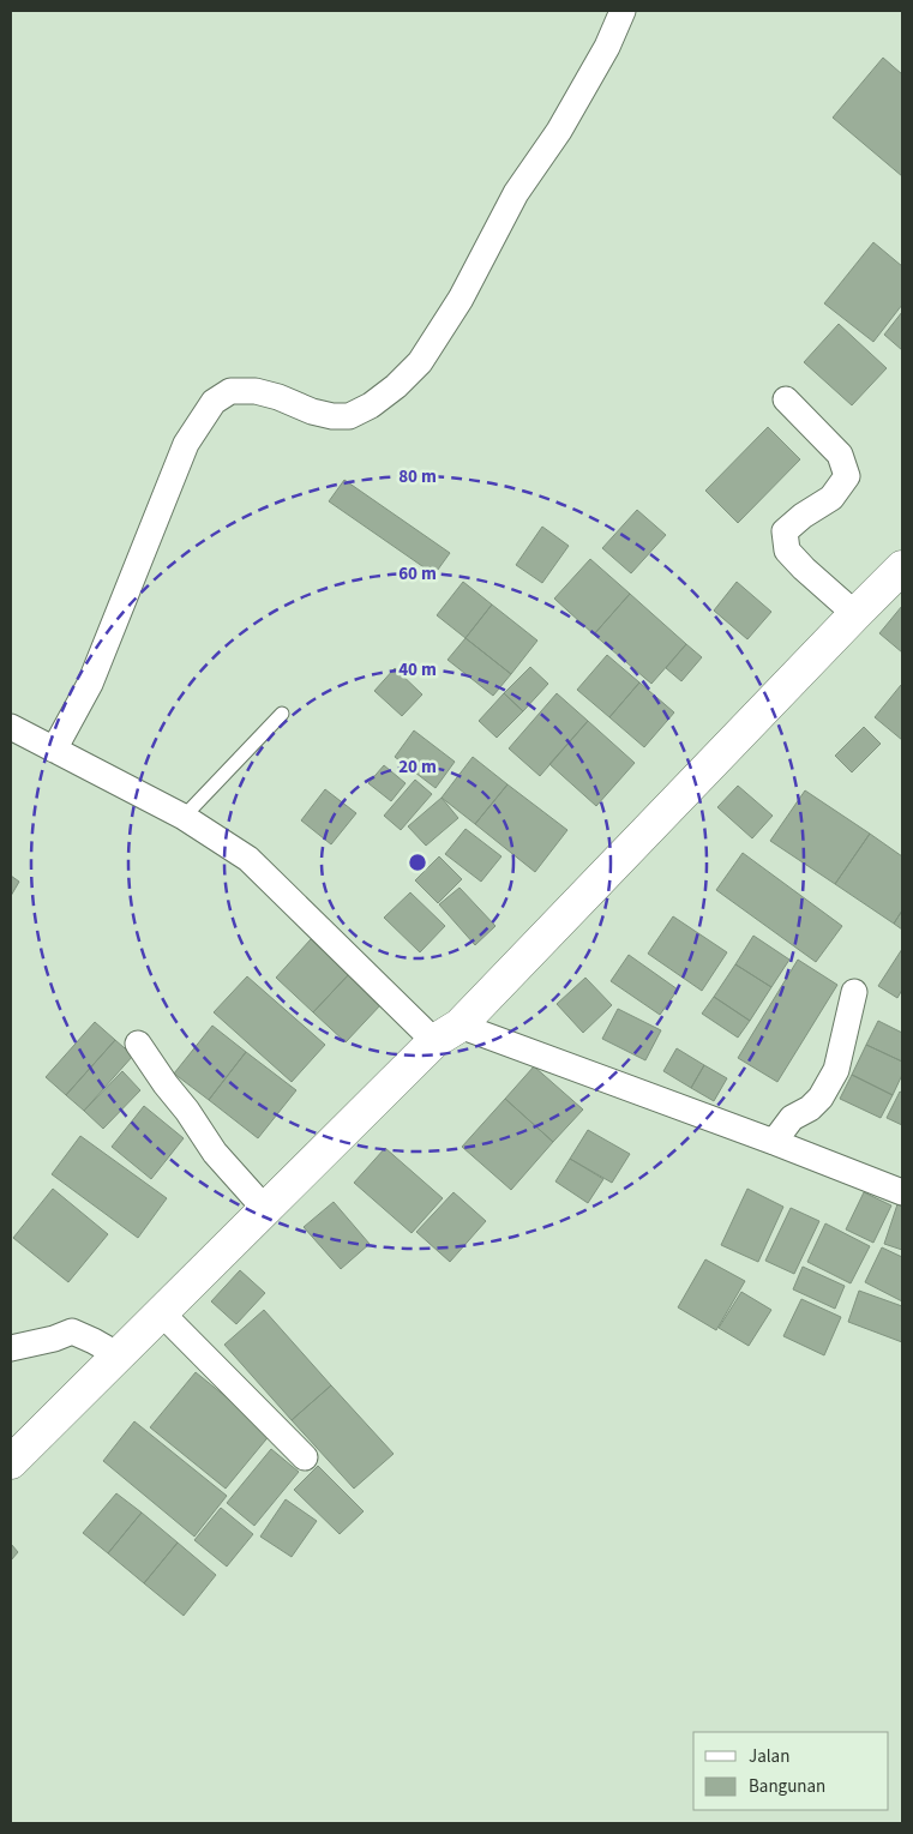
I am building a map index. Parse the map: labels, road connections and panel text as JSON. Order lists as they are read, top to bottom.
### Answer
{
  "legend": ["Jalan", "Bangunan"],
  "rings": [
    "80 m",
    "60 m",
    "40 m",
    "20 m"
  ]
}
